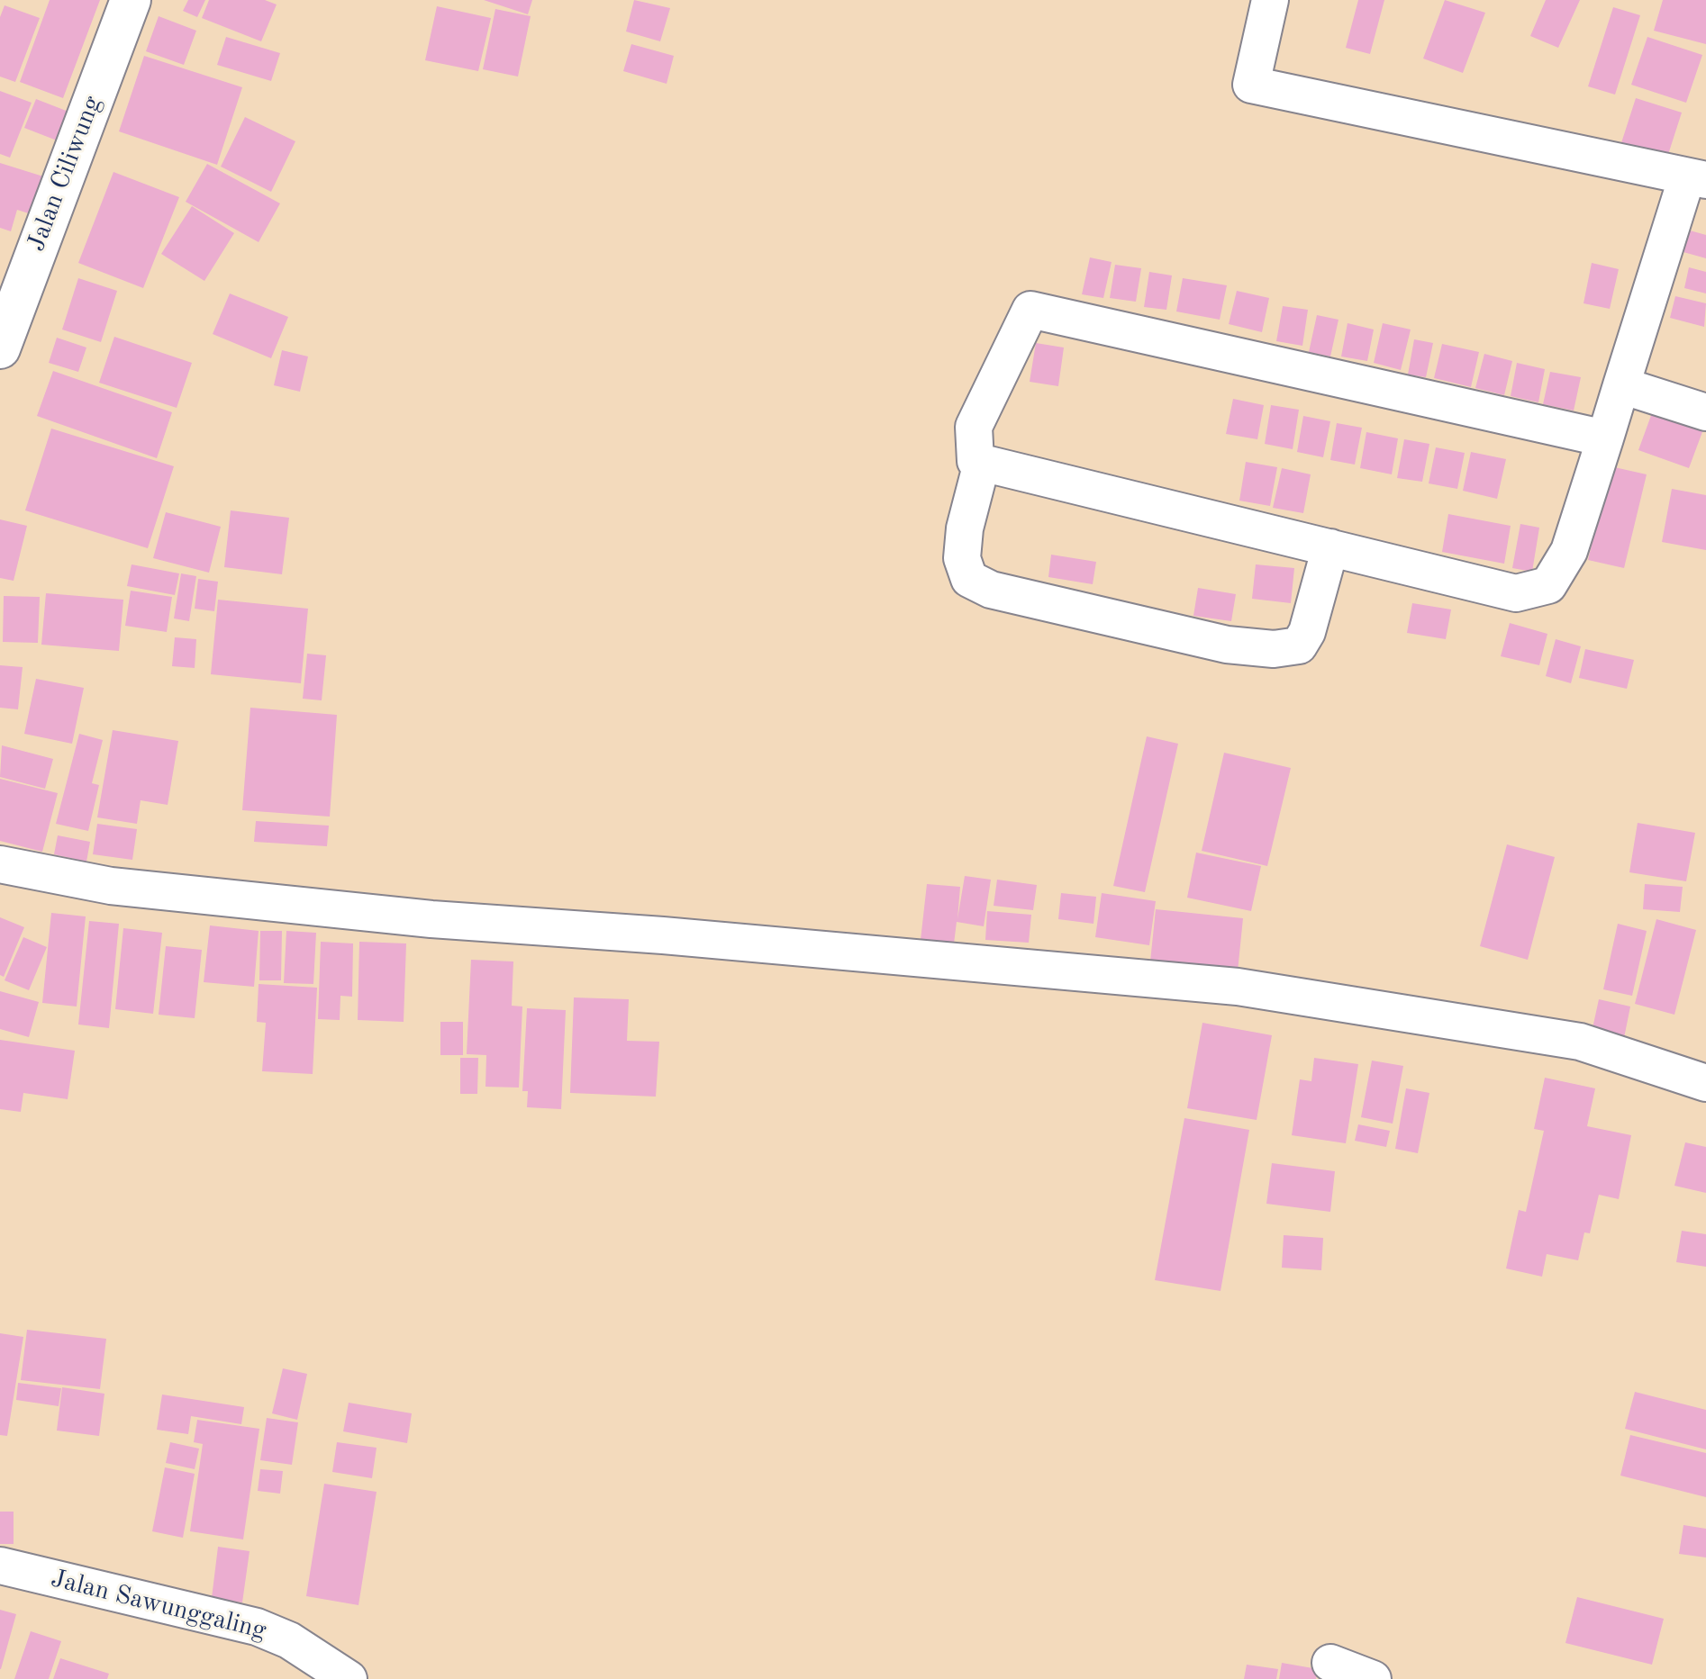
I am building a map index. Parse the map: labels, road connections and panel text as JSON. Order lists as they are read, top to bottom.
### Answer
{
  "streets": {
    "main road": ["Jalan Ciliwung"],
    "street": ["Jalan Sawunggaling"]
  }
}
